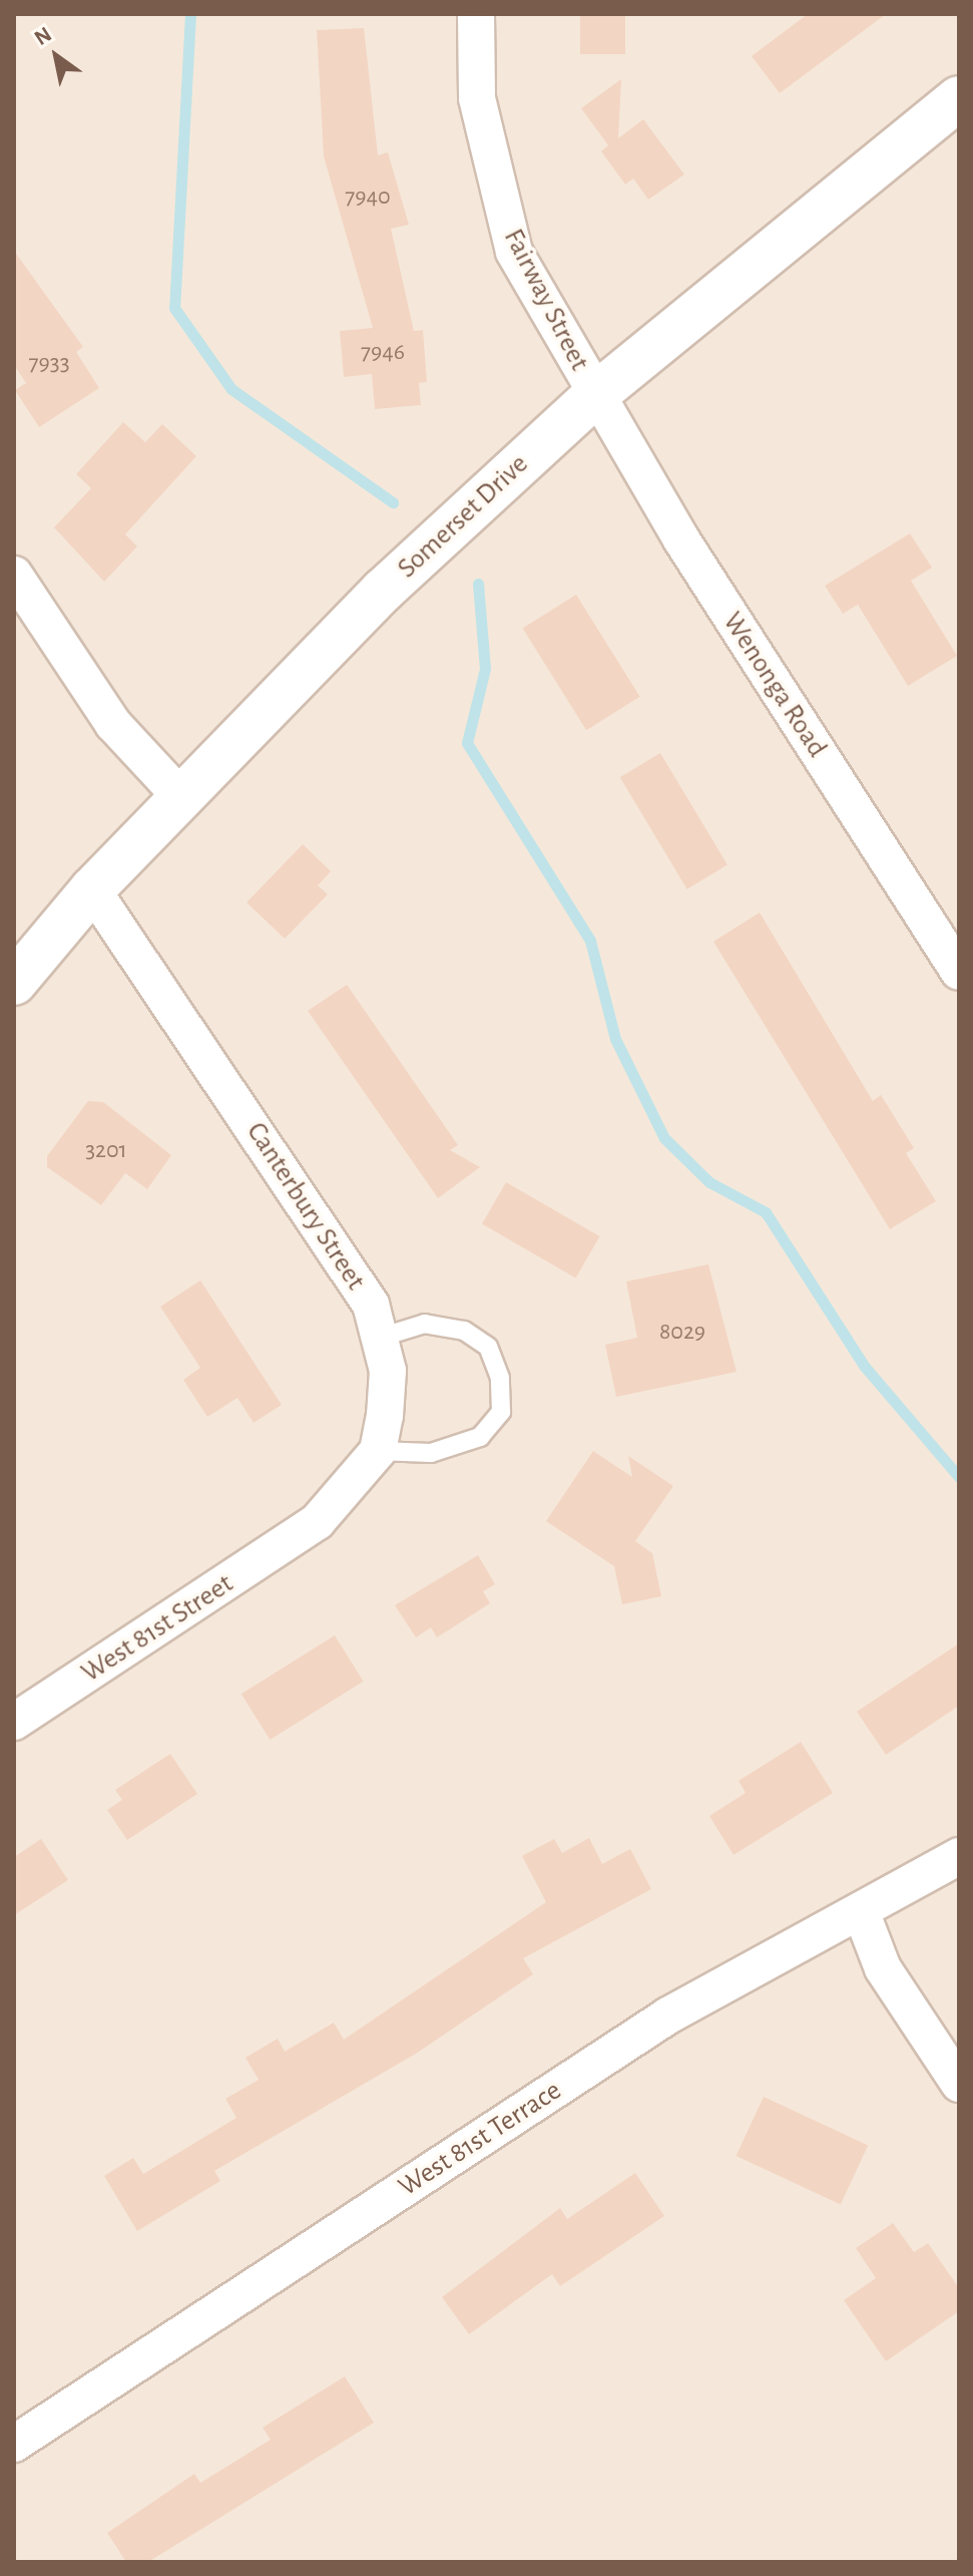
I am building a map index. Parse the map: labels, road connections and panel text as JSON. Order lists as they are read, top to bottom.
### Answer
{
  "streets": {
    "street": [
      "Fairway Street",
      "Somerset Drive",
      "Wenonga Road",
      "Canterbury Street",
      "West 81st Street",
      "West 81st Terrace"
    ]
  },
  "crossings": [
    ["Fairway Street", "Somerset Drive"],
    ["Fairway Street", "Wenonga Road"],
    ["Somerset Drive", "Wenonga Road"],
    ["Somerset Drive", "Canterbury Street"],
    ["Canterbury Street", "West 81st Street"]
  ],
  "house_numbers": [
    "7940",
    "7946",
    "7933",
    "3201",
    "8029"
  ],
  "north": "top left"
}
